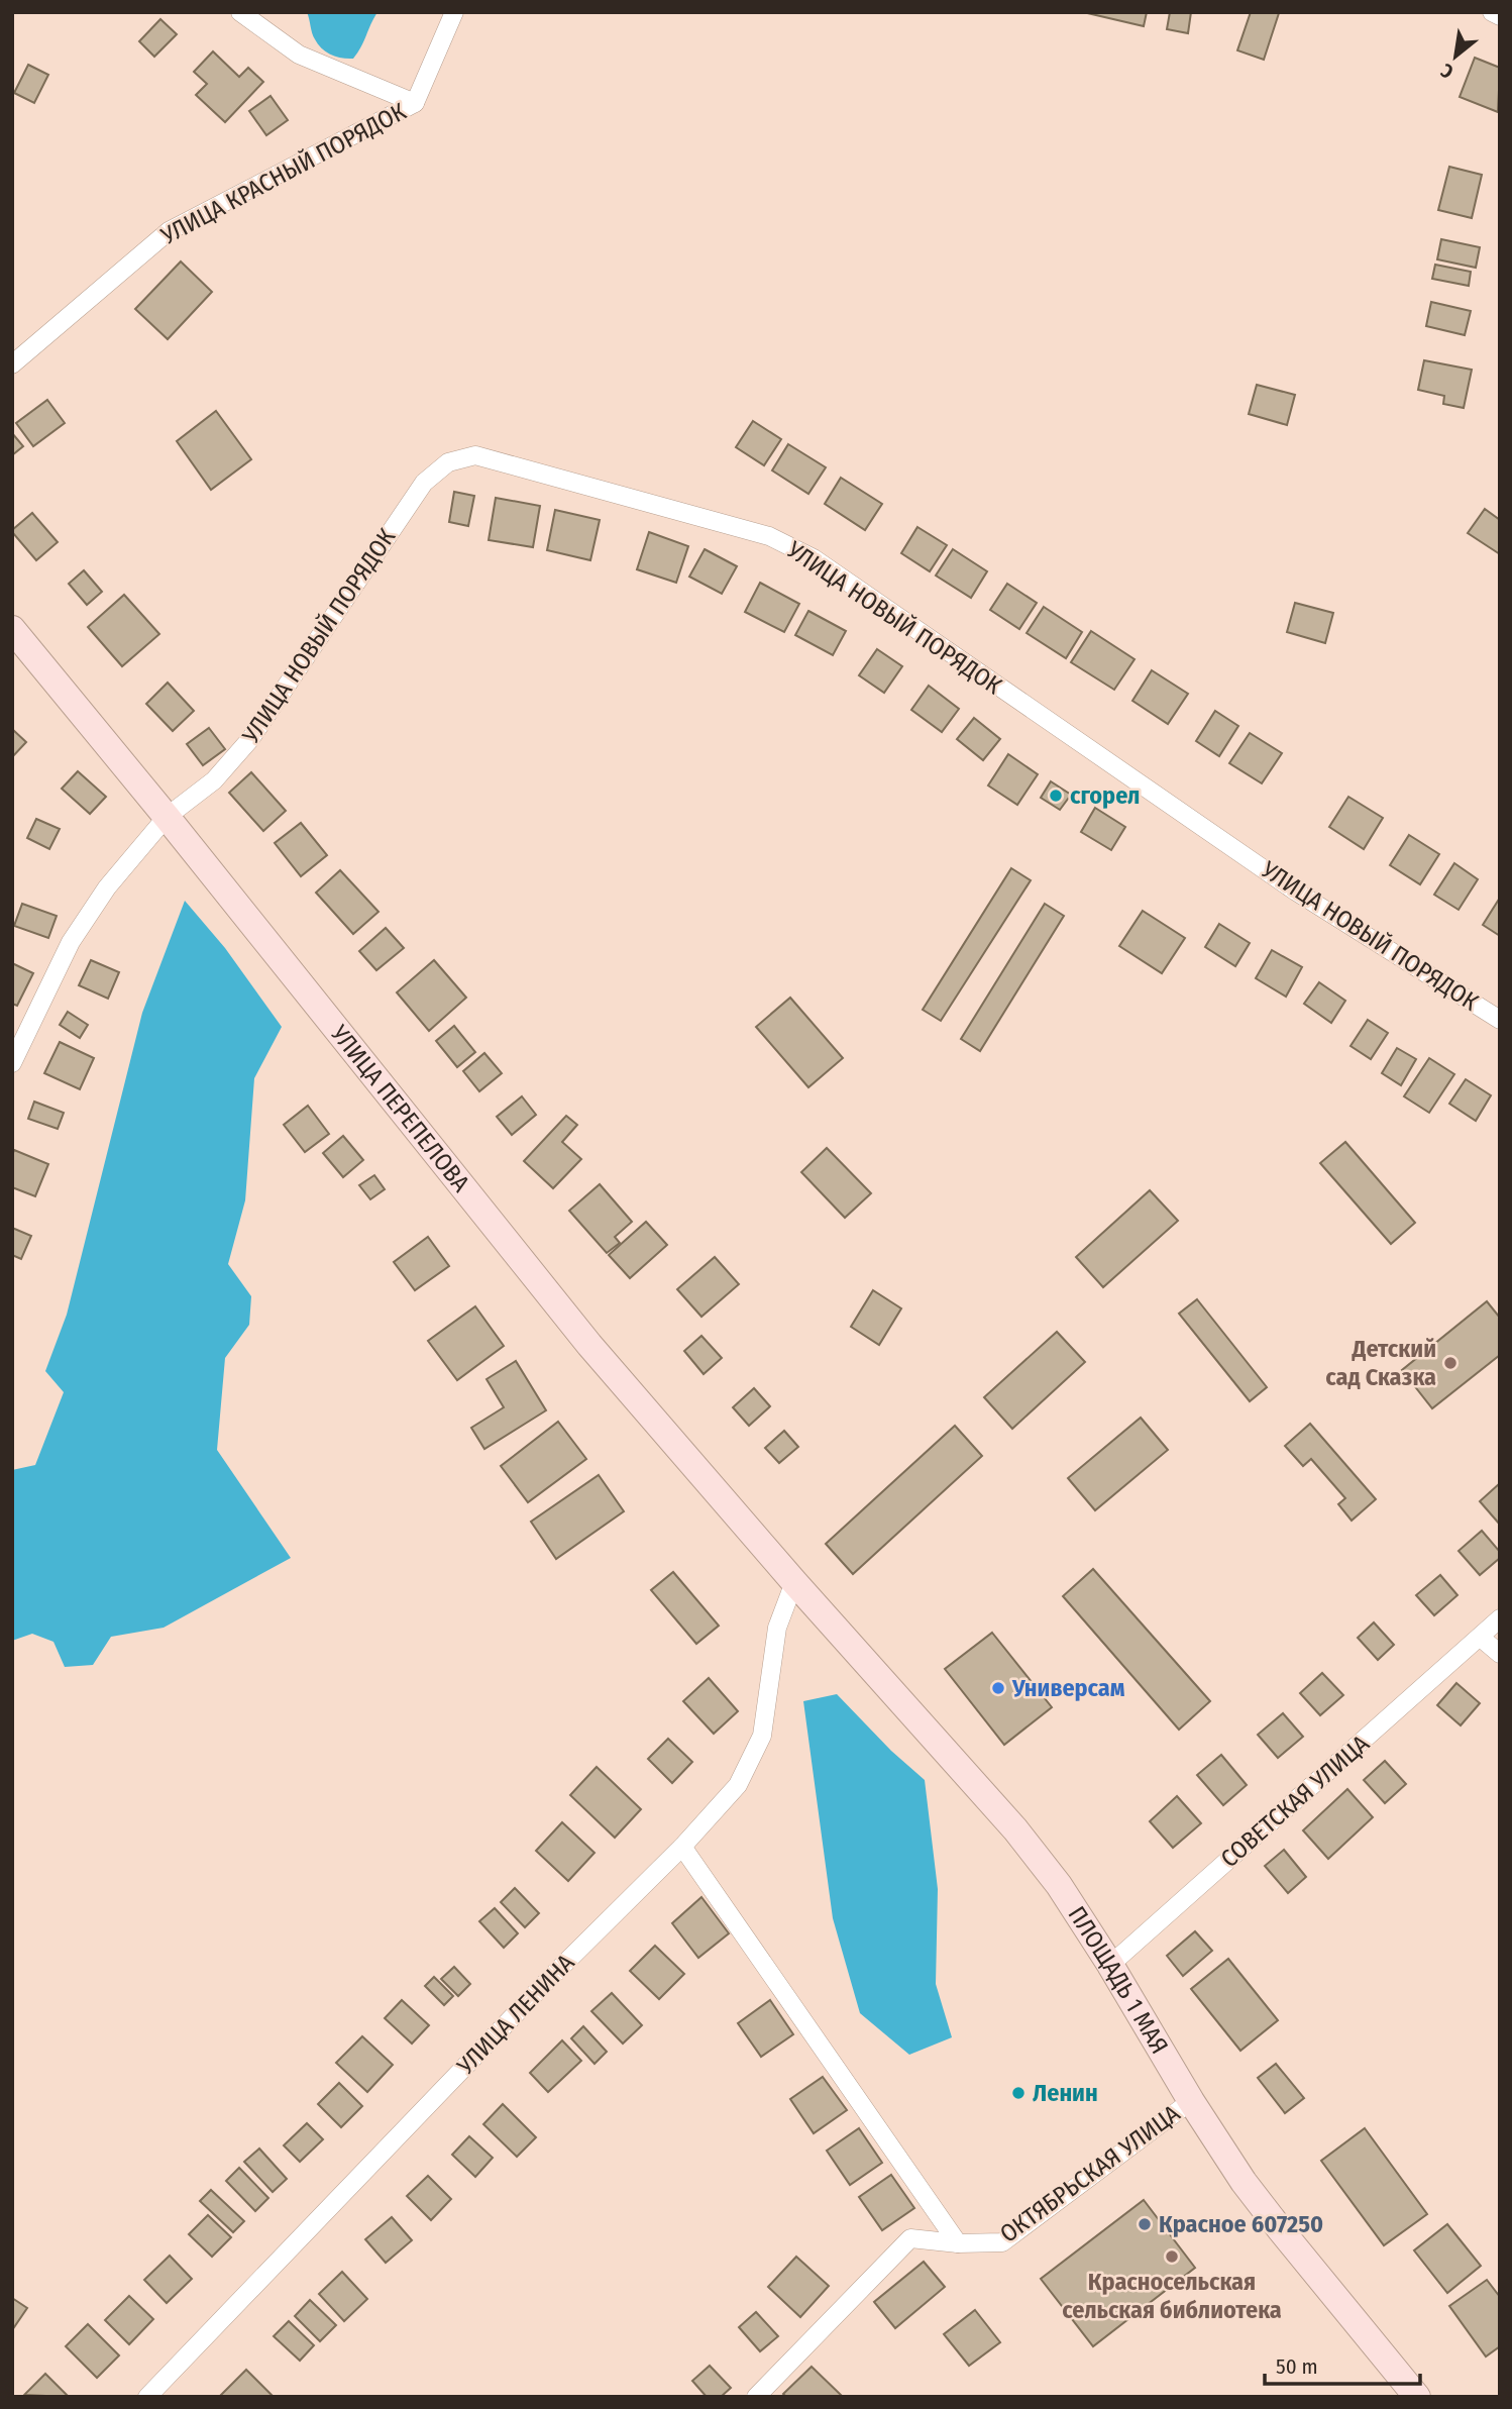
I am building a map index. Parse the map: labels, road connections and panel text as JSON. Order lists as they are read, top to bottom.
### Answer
{
  "streets": {
    "street": [
      "УЛИЦА КРАСНЫЙ ПОРЯДОК",
      "УЛИЦА НОВЫЙ ПОРЯДОК",
      "УЛИЦА ПЕРЕПЕЛОВА",
      "СОВЕТСКАЯ УЛИЦА",
      "ПЛОЩАДЬ 1 МАЯ",
      "УЛИЦА ЛЕНИНА",
      "ОКТЯБРЬСКАЯ УЛИЦА"
    ]
  },
  "crossings": [
    ["УЛИЦА НОВЫЙ ПОРЯДОК", "УЛИЦА ПЕРЕПЕЛОВА"],
    ["УЛИЦА ПЕРЕПЕЛОВА", "ПЛОЩАДЬ 1 МАЯ"],
    ["УЛИЦА ПЕРЕПЕЛОВА", "УЛИЦА ЛЕНИНА"],
    ["СОВЕТСКАЯ УЛИЦА", "ПЛОЩАДЬ 1 МАЯ"],
    ["ПЛОЩАДЬ 1 МАЯ", "УЛИЦА ЛЕНИНА"],
    ["ПЛОЩАДЬ 1 МАЯ", "ОКТЯБРЬСКАЯ УЛИЦА"]
  ],
  "places": [
    "сгорел",
    "Детский сад Сказка",
    "Универсам",
    "Ленин",
    "Красное 607250",
    "Красносельская сельская библиотека"
  ],
  "scale_bar": "50 m",
  "north": "bottom left"
}
